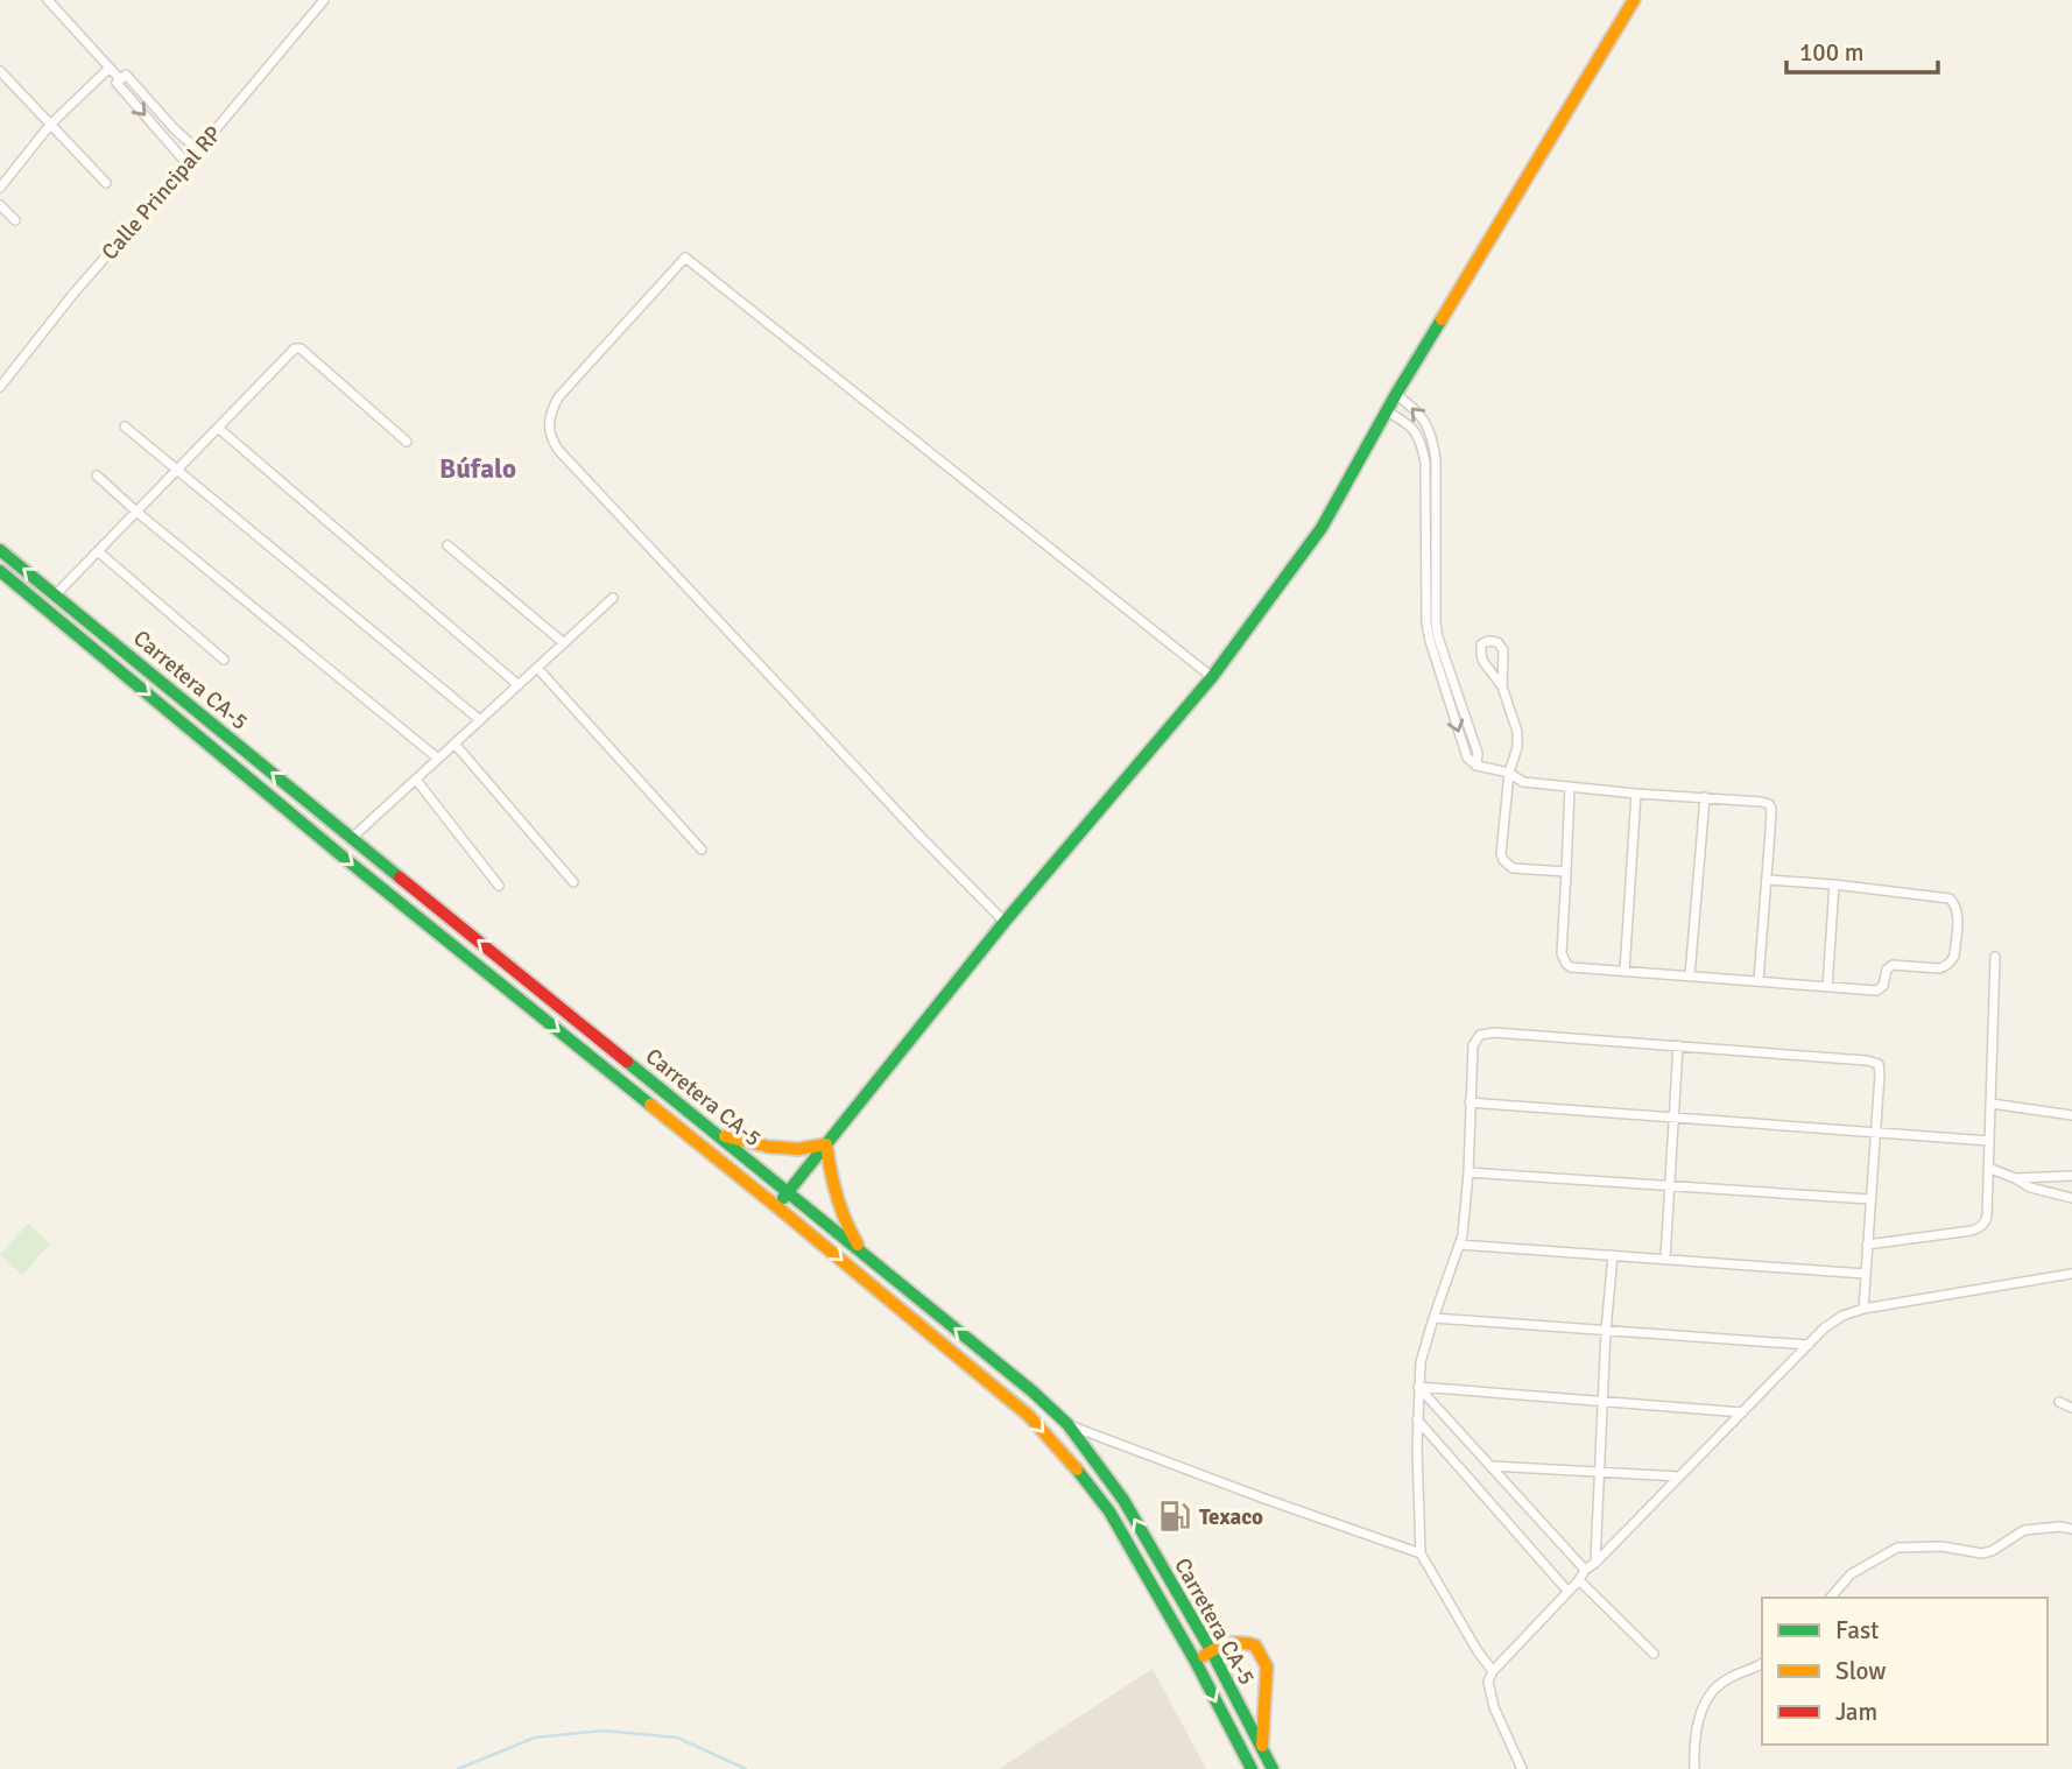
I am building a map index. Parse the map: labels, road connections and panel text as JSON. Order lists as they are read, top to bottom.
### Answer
{
  "streets": {
    "main road": ["Carretera CA-5"],
    "street": ["Calle Principal RP"]
  },
  "districts": ["Búfalo"],
  "places": {
    "fuel station": ["Texaco"]
  },
  "legend": ["Fast", "Slow", "Jam"],
  "scale_bar": "100 m"
}
